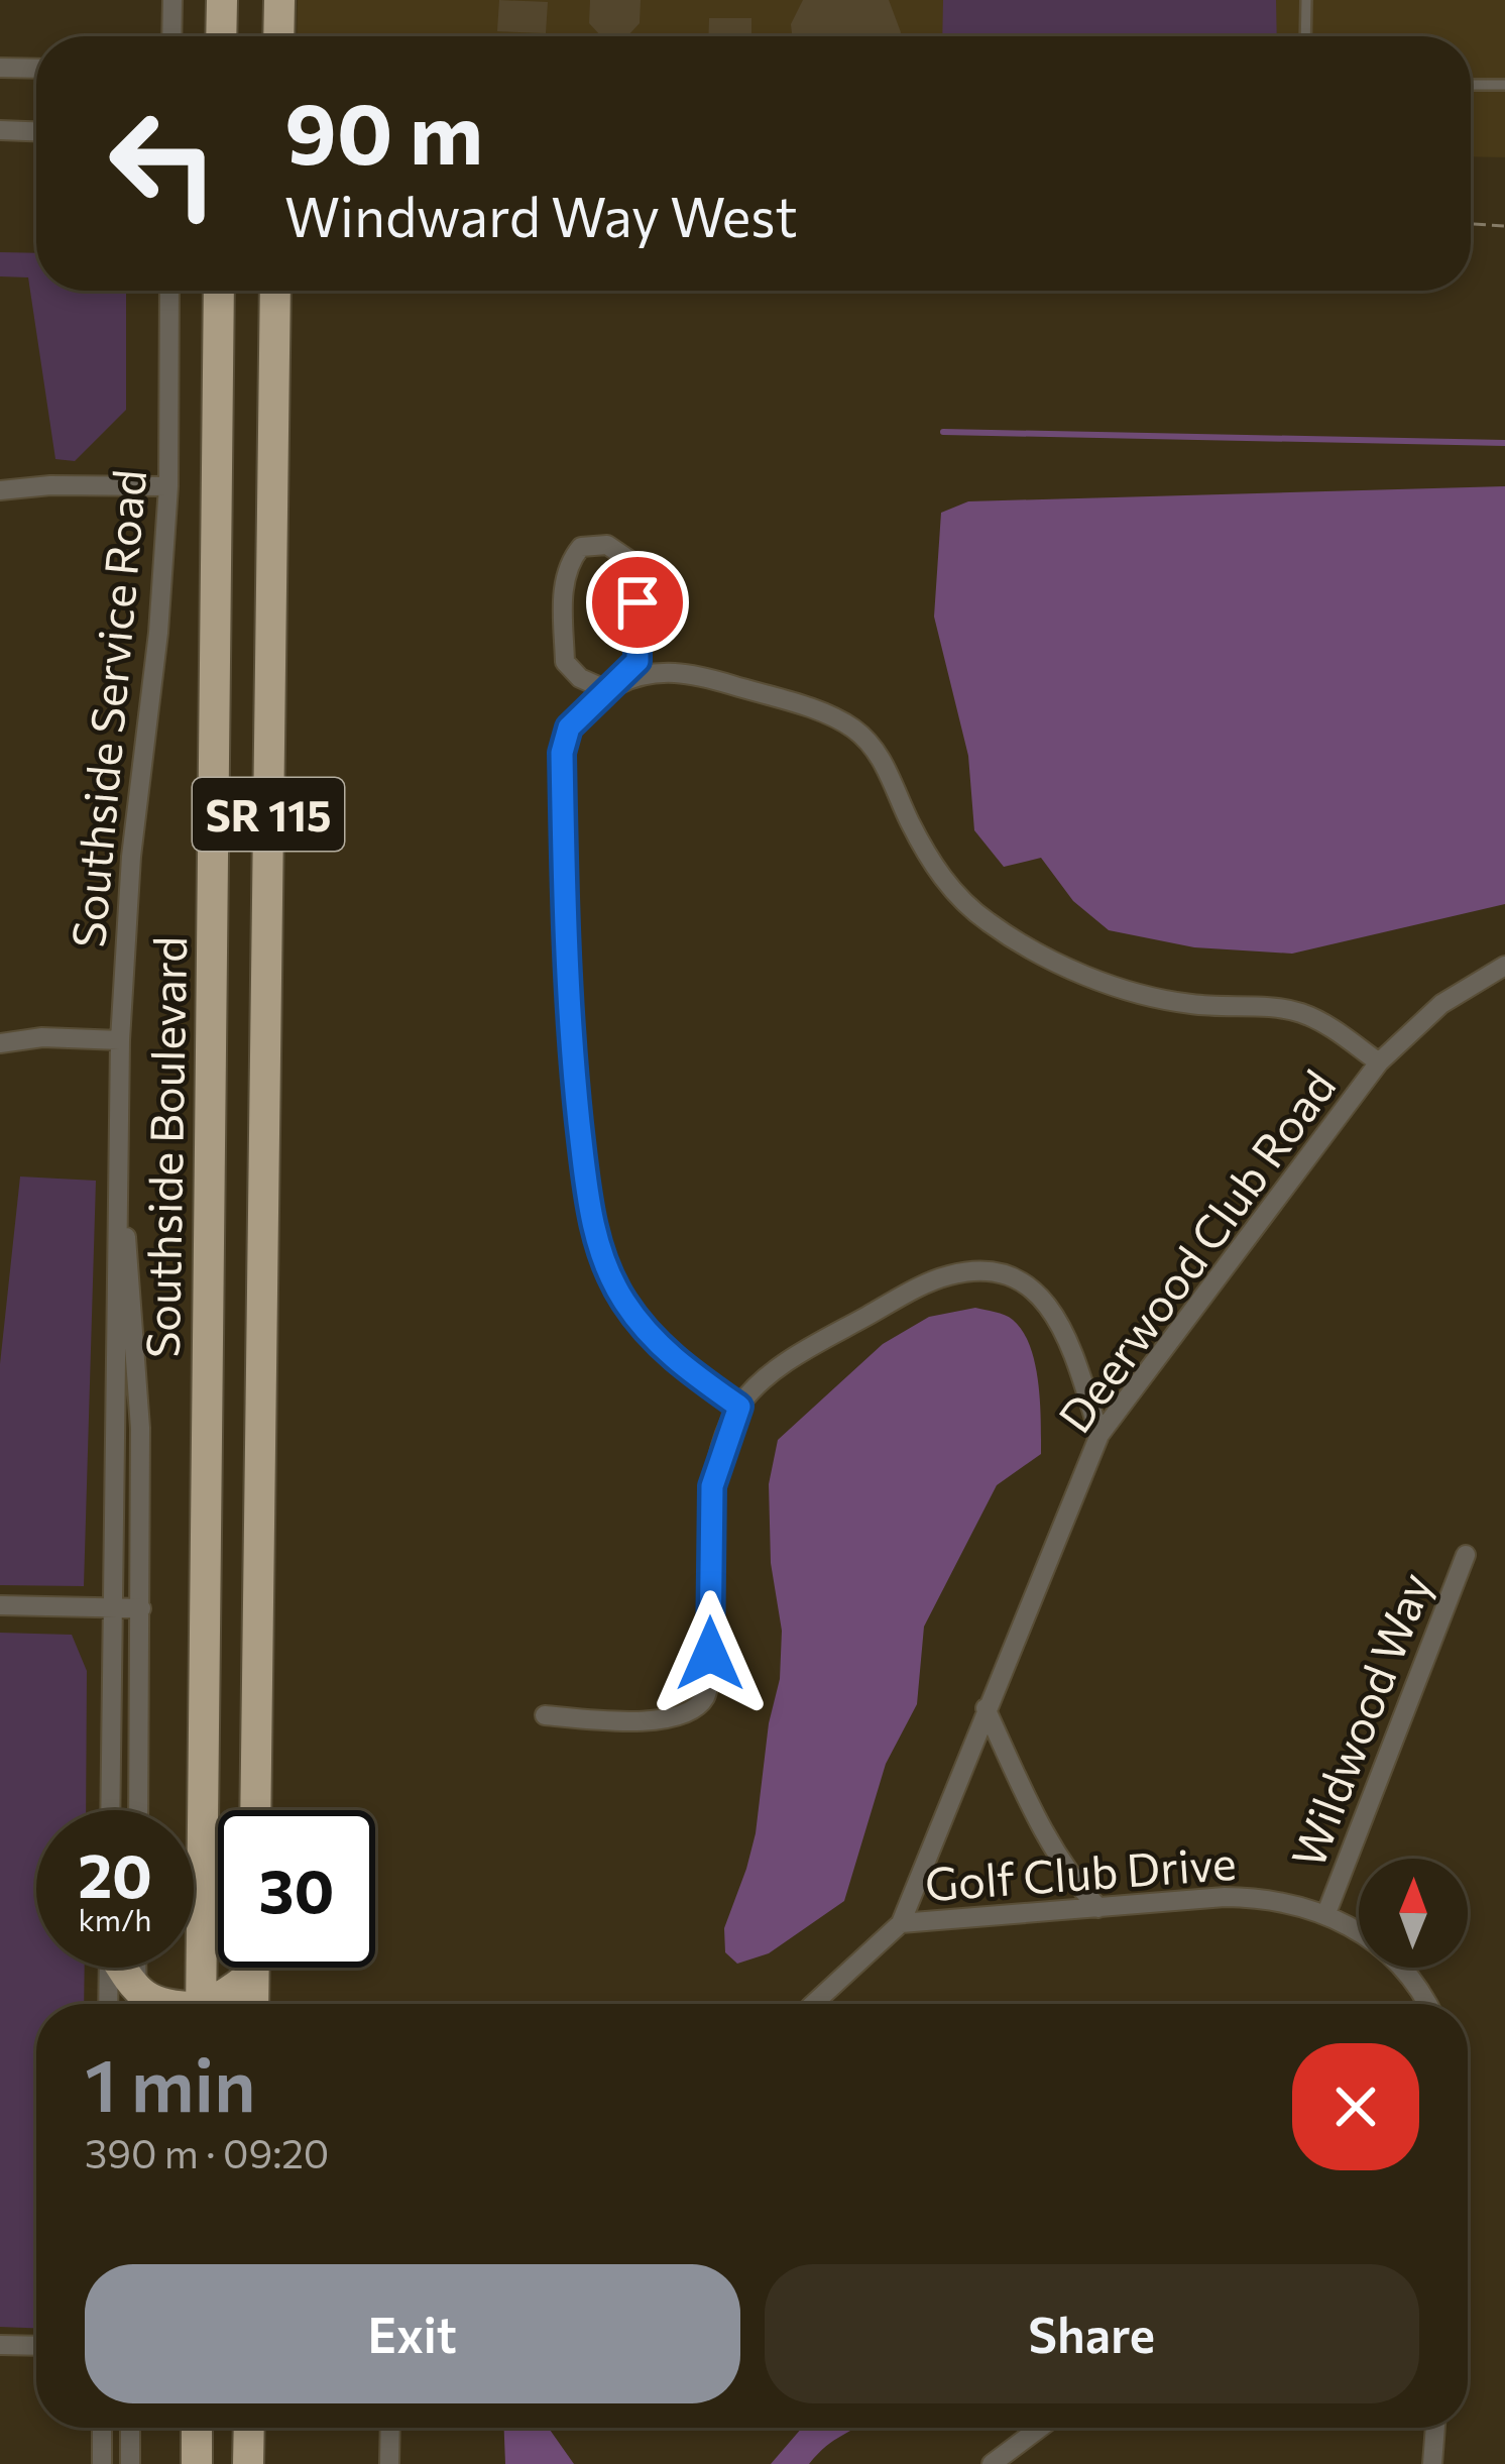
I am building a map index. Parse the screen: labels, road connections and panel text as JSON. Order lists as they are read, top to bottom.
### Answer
{
  "streets": {
    "highway": ["SR 115", "Southside Boulevard"],
    "street": [
      "Southside Service Road",
      "Deerwood Club Road",
      "Wildwood Way",
      "Golf Club Drive"
    ]
  },
  "crossings": [
    ["Deerwood Club Road", "Golf Club Drive"],
    ["Wildwood Way", "Golf Club Drive"]
  ],
  "north": "top",
  "page": {
    "turn": ["90 m", "Windward Way West"],
    "speed": "20 km/h",
    "limit": "30",
    "heading": ["1 min", "390 m · 09:20"],
    "buttons": ["Exit", "Share"]
  }
}
